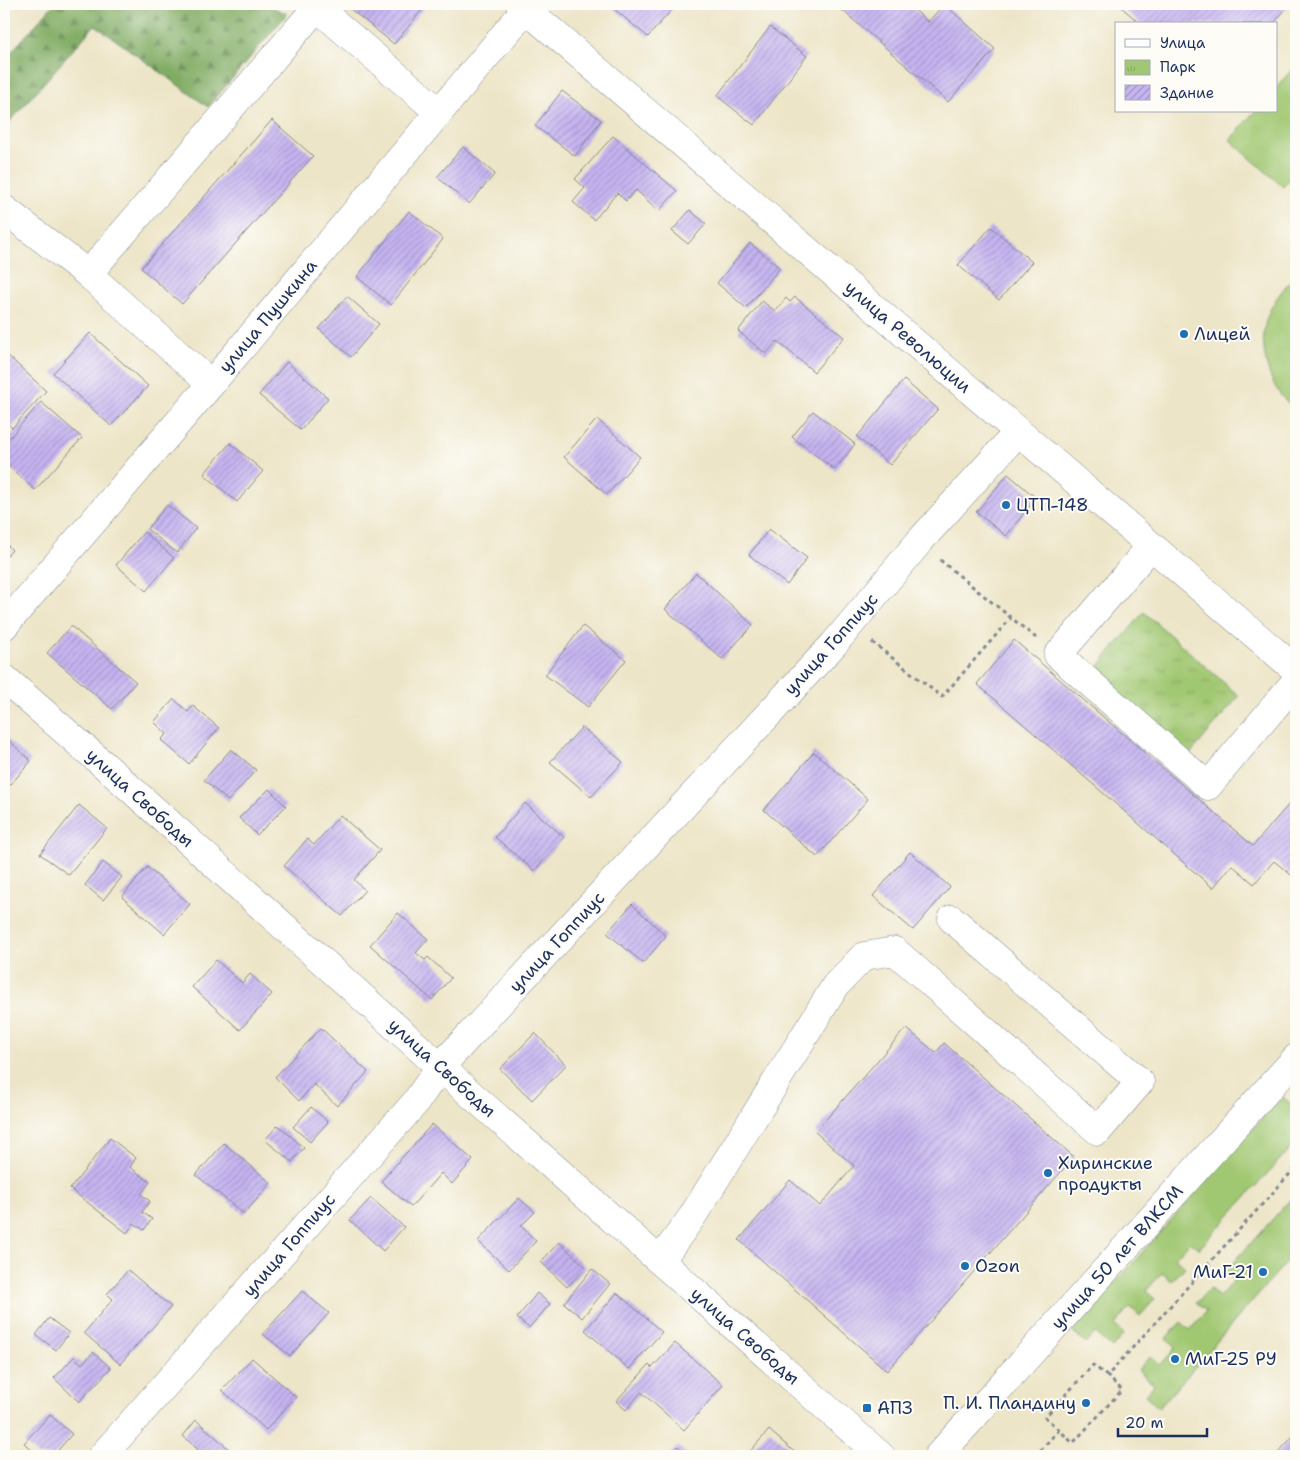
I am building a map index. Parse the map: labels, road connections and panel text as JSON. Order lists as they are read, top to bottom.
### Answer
{
  "streets": {
    "street": [
      "улица Пушкина",
      "улица Революции",
      "улица Гоппиус",
      "улица Свободы",
      "улица 50 лет ВЛКСМ"
    ]
  },
  "crossings": [
    ["улица Пушкина", "улица Революции"],
    ["улица Революции", "улица Гоппиус"],
    ["улица Гоппиус", "улица Свободы"]
  ],
  "places": {
    "other": [
      "Лицей",
      "ЦТП-148",
      "Хиринские продукты",
      "Ozon",
      "МиГ-21",
      "МиГ-25 РУ",
      "П. И. Пландину"
    ],
    "transit": ["АПЗ"]
  },
  "legend": ["Улица", "Парк", "Здание"],
  "scale_bar": "20 m"
}
